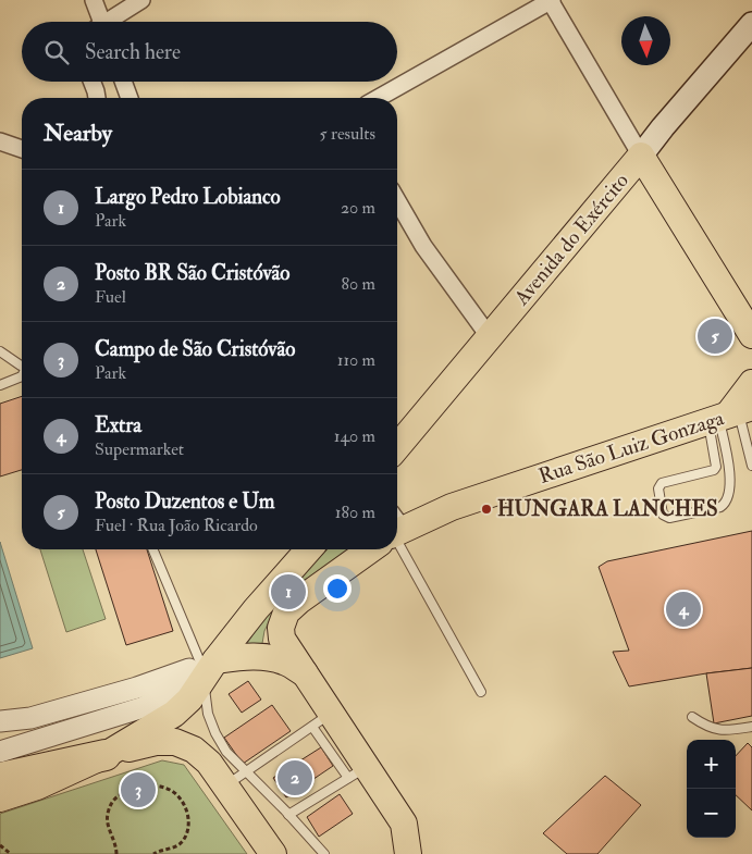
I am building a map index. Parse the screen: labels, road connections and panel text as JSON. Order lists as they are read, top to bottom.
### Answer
{
  "streets": {
    "main road": ["Avenida do Exército", "Rua São Luiz Gonzaga"]
  },
  "places": ["HUNGARA LANCHES"],
  "north": "bottom",
  "page": {
    "search": "Search here",
    "heading": ["Nearby", "5 results"],
    "list": [
      {
        "mark": "1",
        "name": "Largo Pedro Lobianco",
        "note": "Park",
        "value": "20 m"
      },
      {
        "mark": "2",
        "name": "Posto BR São Cristóvão",
        "note": "Fuel",
        "value": "80 m"
      },
      {
        "mark": "3",
        "name": "Campo de São Cristóvão",
        "note": "Park",
        "value": "110 m"
      },
      {
        "mark": "4",
        "name": "Extra",
        "note": "Supermarket",
        "value": "140 m"
      },
      {
        "mark": "5",
        "name": "Posto Duzentos e Um",
        "note": "Fuel · Rua João Ricardo",
        "value": "180 m"
      }
    ],
    "pins": [
      "5",
      "1",
      "4",
      "2",
      "3"
    ],
    "map_buttons": ["+", "−"]
  }
}
